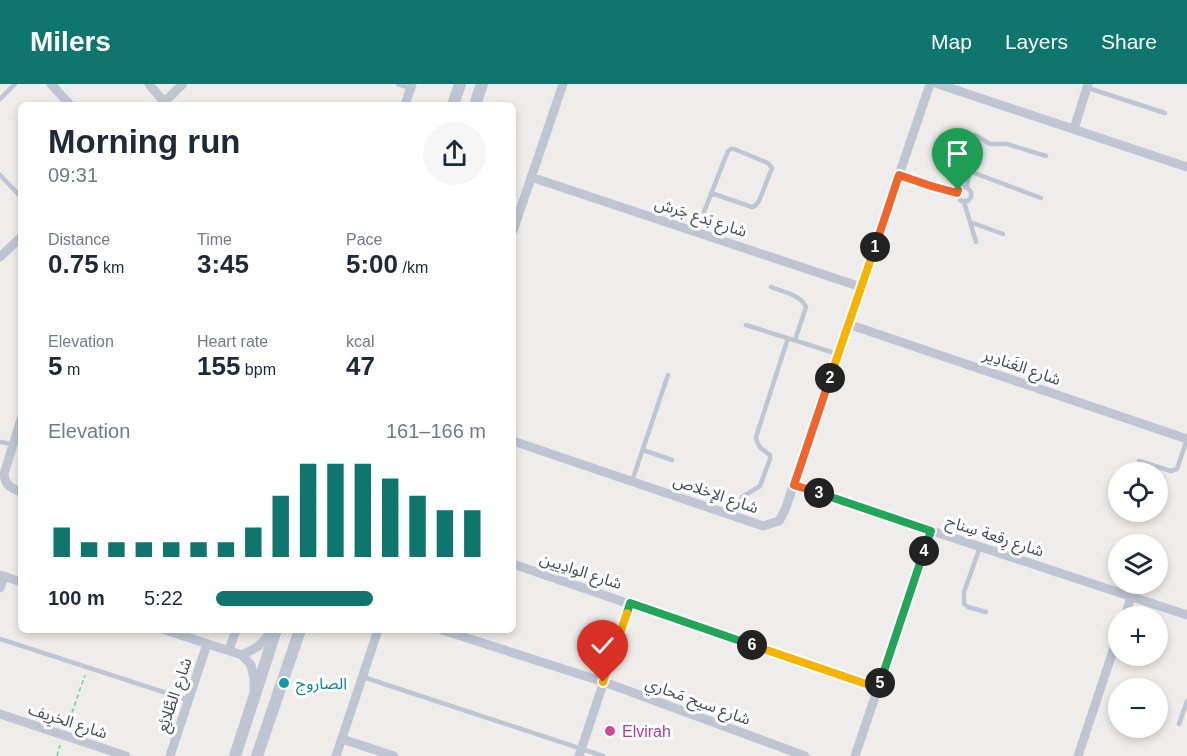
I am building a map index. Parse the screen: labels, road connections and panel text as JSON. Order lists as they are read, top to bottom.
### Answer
{
  "streets": {
    "street": [
      "شارع بَدع جَرش",
      "شارع الغَنادِير",
      "شارع الإخلاص",
      "شارع رِقعة سِناح",
      "شارع الوادِيين",
      "شارع الطَّلائِع",
      "شارع سيح مَحاري",
      "شارع الخرِيف"
    ]
  },
  "crossings": [
    ["شارع بَدع جَرش", "شارع الإخلاص"],
    ["شارع الغَنادِير", "شارع الإخلاص"],
    ["شارع الإخلاص", "شارع رِقعة سِناح"]
  ],
  "places": ["الصاروج", "Elvirah"],
  "page": {
    "header": "Milers",
    "nav": ["Map", "Layers", "Share"],
    "heading": ["Morning run", "09:31"],
    "stats": [
      ["Distance", "0.75 km"],
      ["Time", "3:45"],
      ["Pace", "5:00 /km"],
      ["Elevation", "5 m"],
      ["Heart rate", "155 bpm"],
      ["kcal", "47"]
    ],
    "pins": [
      "1",
      "2",
      "3",
      "4",
      "6",
      "5"
    ],
    "chart": ["Elevation", "161–166 m"],
    "map_buttons": ["+", "−"],
    "list": [
      {
        "name": "100 m",
        "note": "5:22"
      }
    ]
  }
}
